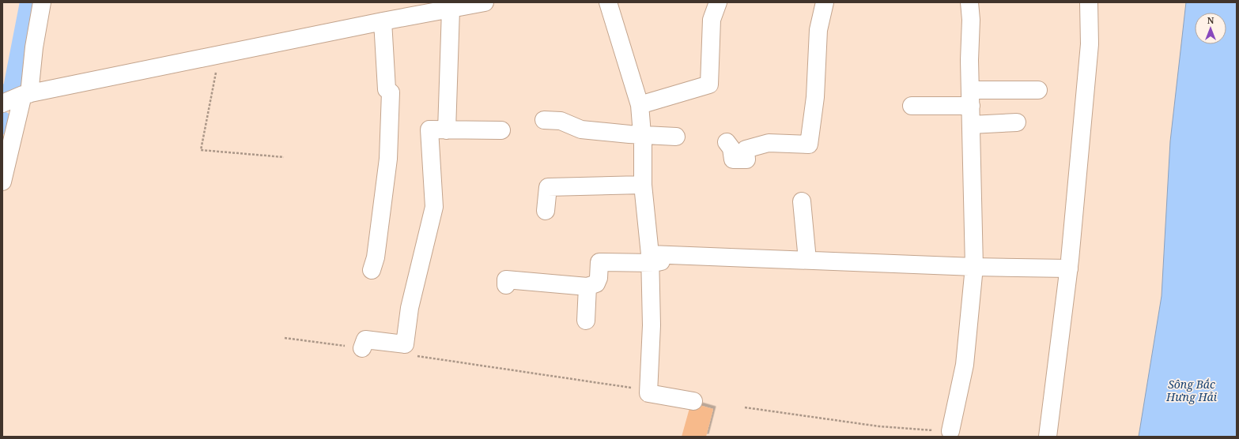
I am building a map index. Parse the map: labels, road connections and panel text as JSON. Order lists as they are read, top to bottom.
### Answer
{
  "water": ["Sông Bắc Hưng Hải"],
  "north": "top"
}
